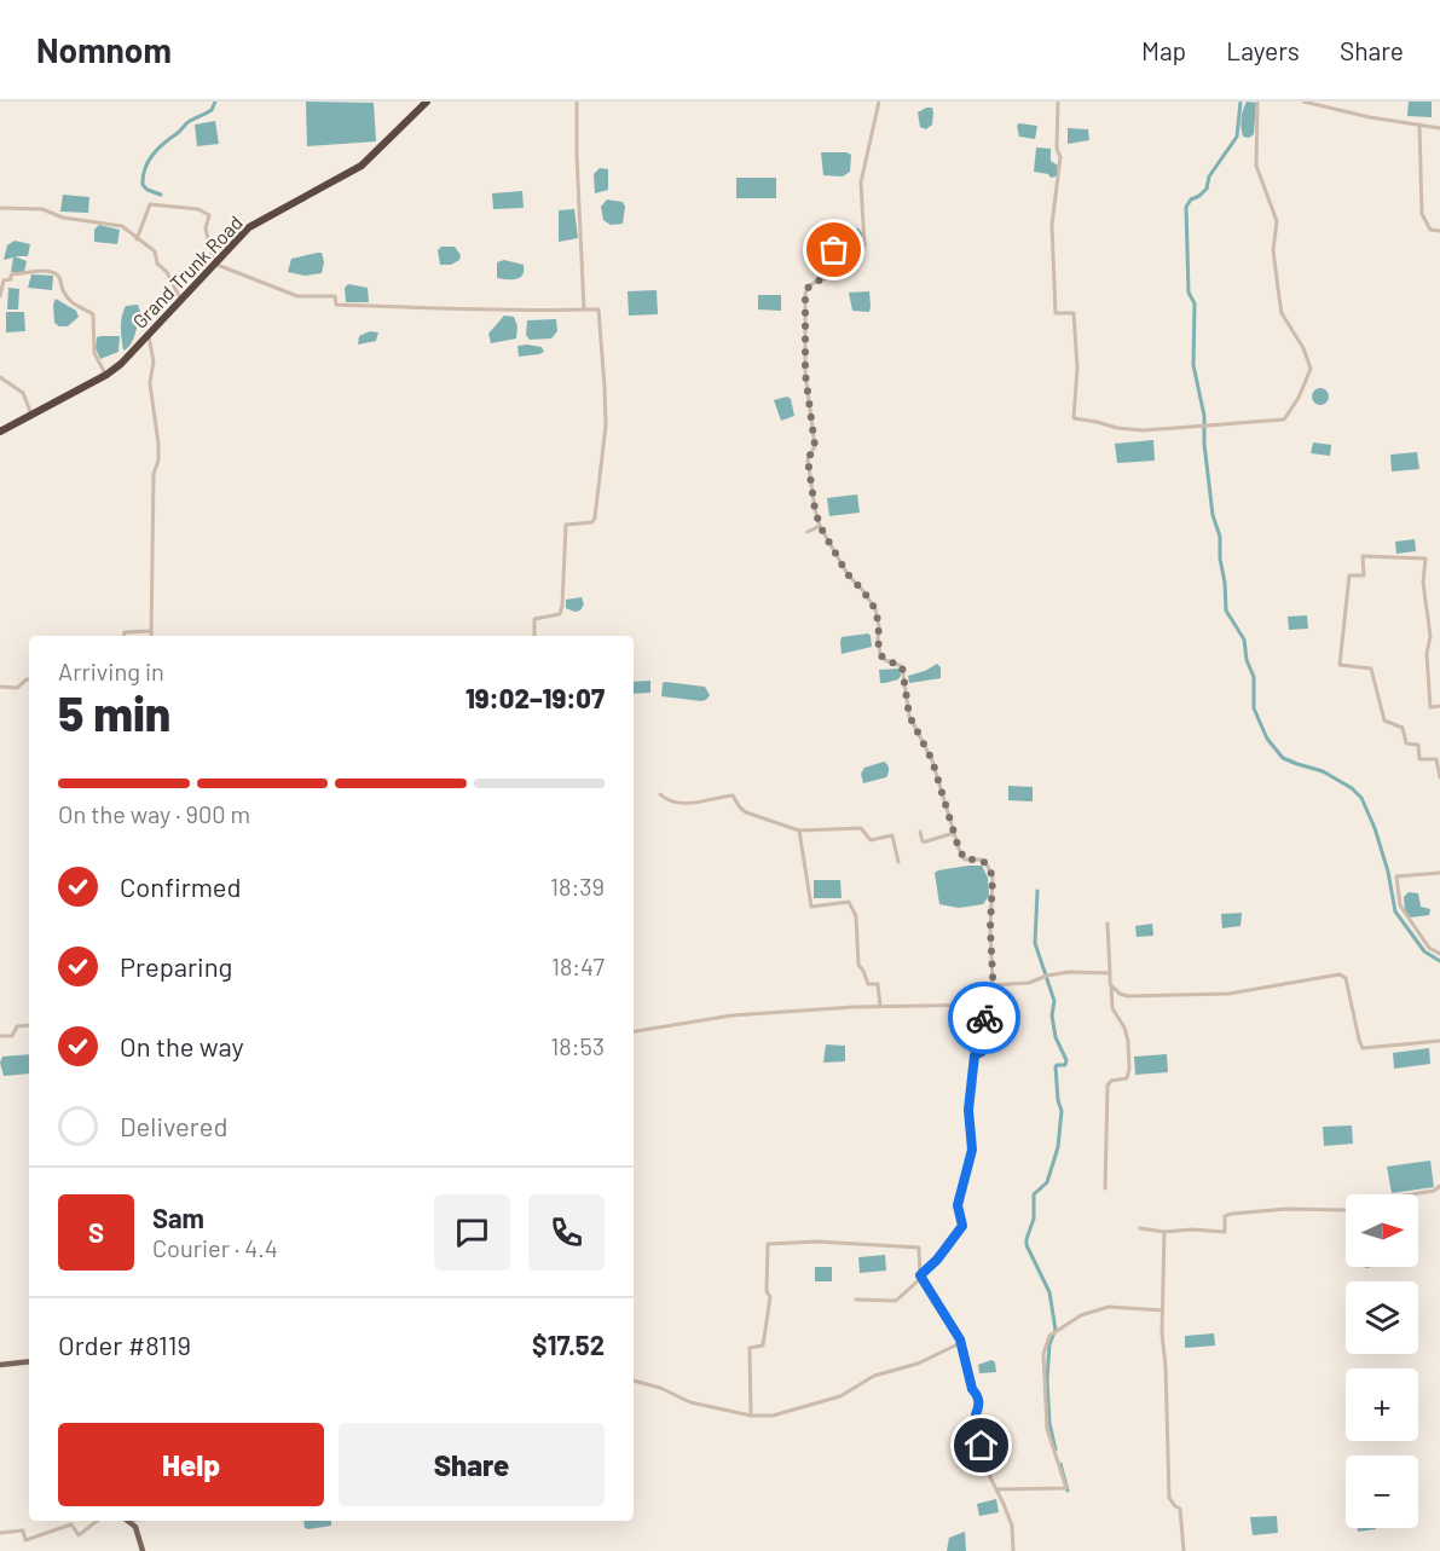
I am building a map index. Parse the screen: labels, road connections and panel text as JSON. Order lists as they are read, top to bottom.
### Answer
{
  "streets": {
    "highway": ["Grand Trunk Road"]
  },
  "north": "right",
  "page": {
    "header": "Nomnom",
    "nav": ["Map", "Layers", "Share"],
    "heading": ["5 min", "Arriving in", "19:02–19:07"],
    "panel": [
      "Sam",
      "Courier · 4.4",
      "Order #8119",
      "$17.52"
    ],
    "bar": "On the way · 900 m",
    "list": [
      ["Confirmed", "18:39"],
      ["Preparing", "18:47"],
      ["On the way", "18:53"],
      "Delivered"
    ],
    "map_buttons": ["+", "−"],
    "round": "S",
    "buttons": ["Help", "Share"]
  }
}
